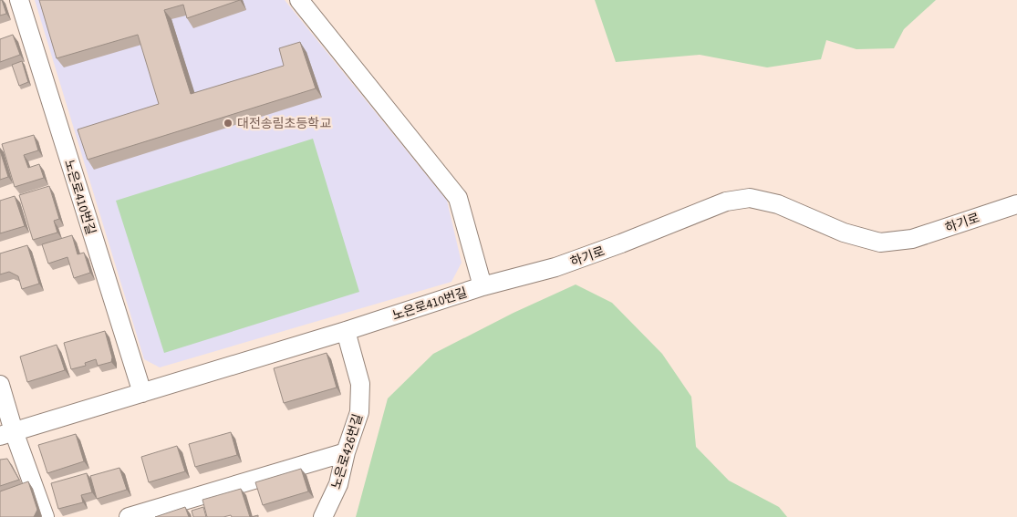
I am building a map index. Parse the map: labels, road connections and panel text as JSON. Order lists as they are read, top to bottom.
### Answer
{
  "streets": {
    "street": ["노은로410번길", "하기로", "노은로426번길"]
  },
  "crossings": [
    ["노은로410번길", "하기로"],
    ["노은로410번길", "노은로426번길"]
  ],
  "places": ["대전송림초등학교"]
}
